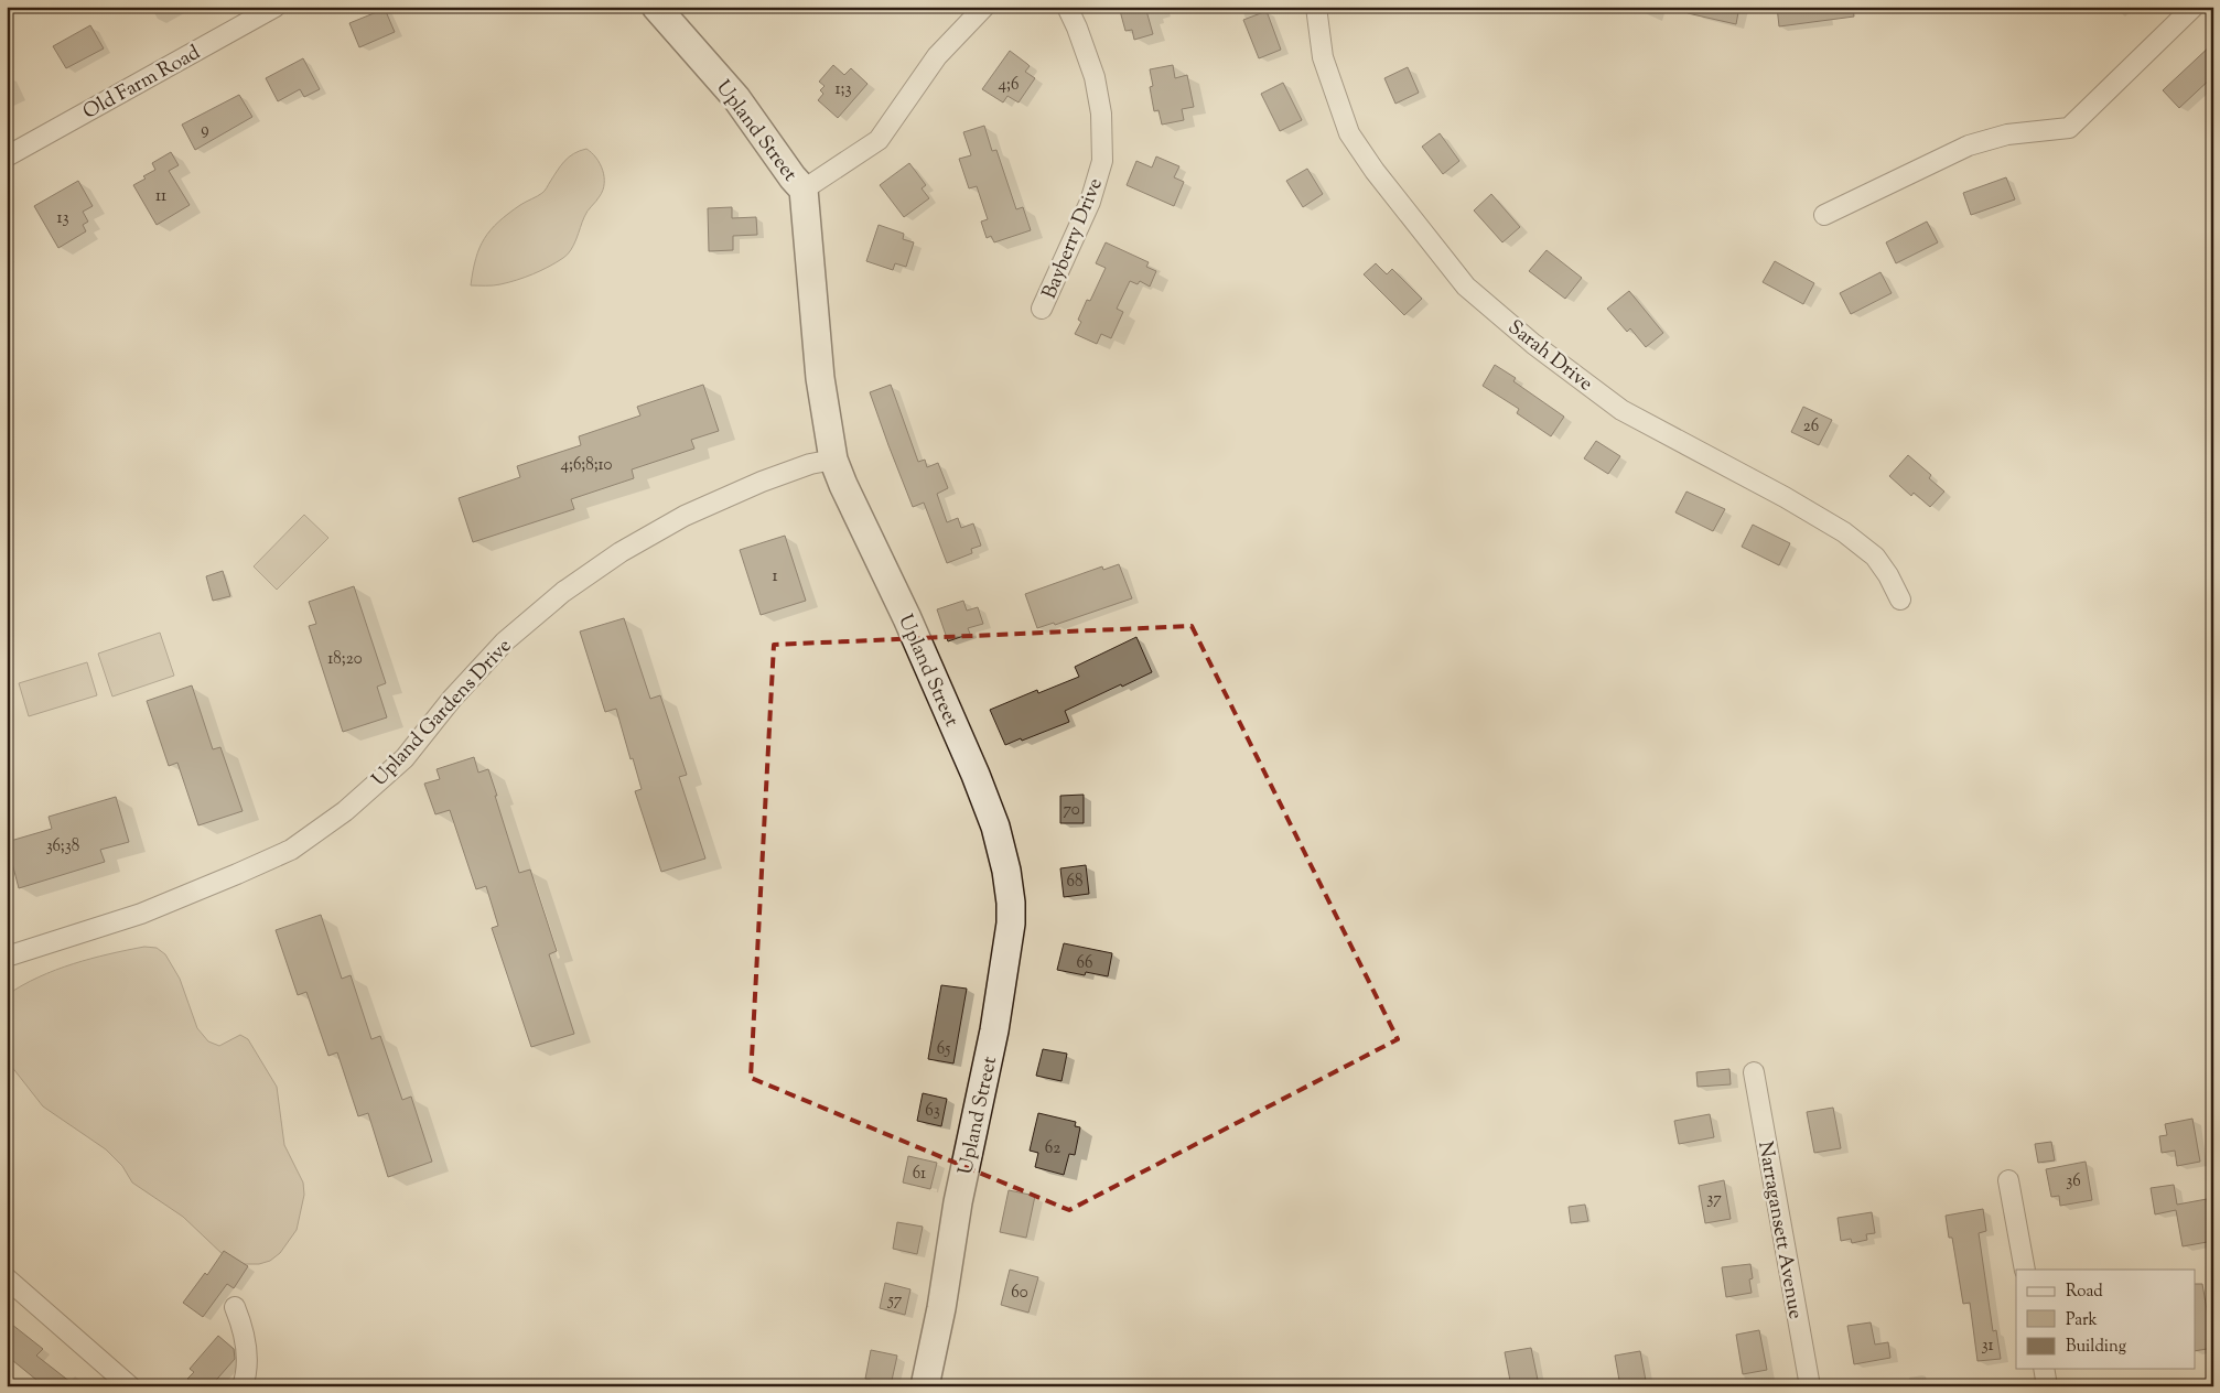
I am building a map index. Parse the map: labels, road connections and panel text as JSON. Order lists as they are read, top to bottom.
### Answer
{
  "streets": {
    "street": [
      "Old Farm Road",
      "Upland Street",
      "Bayberry Drive",
      "Sarah Drive",
      "Upland Gardens Drive",
      "Narragansett Avenue"
    ]
  },
  "crossings": [
    ["Upland Street", "Upland Gardens Drive"]
  ],
  "house_numbers": [
    "4;6",
    "1;3",
    "9",
    "11",
    "13",
    "26",
    "4;6;8;10",
    "1",
    "18;20",
    "70",
    "36;38",
    "68",
    "66",
    "65",
    "63",
    "62",
    "61",
    "36",
    "37",
    "60",
    "57",
    "31"
  ],
  "legend": ["Road", "Park", "Building"]
}
